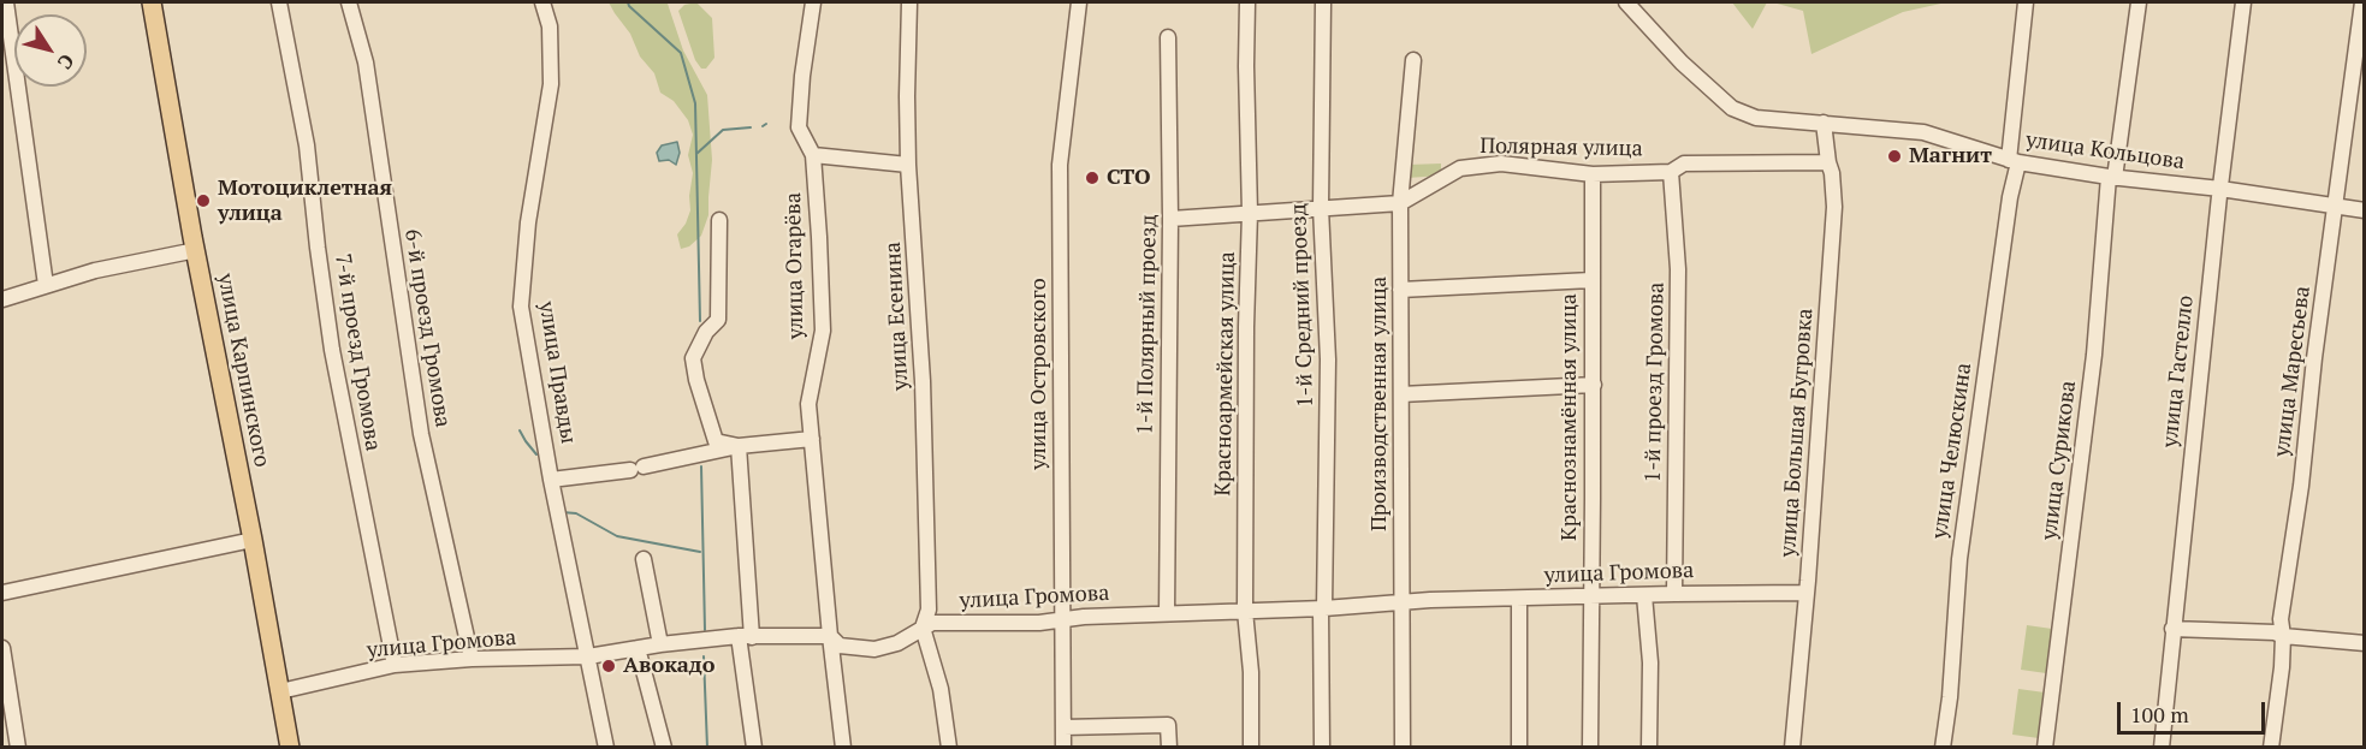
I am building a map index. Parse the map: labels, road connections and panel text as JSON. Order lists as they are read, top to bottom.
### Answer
{
  "streets": {
    "main road": ["улица Карпинского"],
    "street": [
      "Полярная улица",
      "улица Кольцова",
      "улица Огарёва",
      "1-й Средний проезд",
      "улица Есенина",
      "1-й Полярный проезд",
      "6-й проезд Громова",
      "7-й проезд Громова",
      "улица Гастелло",
      "улица Маресьева",
      "улица Правды",
      "улица Островского",
      "Красноармейская улица",
      "1-й проезд Громова",
      "Производственная улица",
      "Краснознамённая улица",
      "улица Большая Бугровка",
      "улица Челюскина",
      "улица Сурикова",
      "улица Громова"
    ]
  },
  "crossings": [
    ["Полярная улица", "1-й Средний проезд"],
    ["Полярная улица", "1-й Полярный проезд"],
    ["Полярная улица", "Красноармейская улица"],
    ["Полярная улица", "1-й проезд Громова"],
    ["Полярная улица", "Производственная улица"],
    ["Полярная улица", "Краснознамённая улица"],
    ["Полярная улица", "улица Большая Бугровка"],
    ["улица Кольцова", "улица Гастелло"],
    ["улица Кольцова", "улица Маресьева"],
    ["улица Кольцова", "улица Большая Бугровка"],
    ["улица Кольцова", "улица Челюскина"],
    ["улица Кольцова", "улица Сурикова"],
    ["улица Огарёва", "улица Громова"],
    ["1-й Средний проезд", "улица Громова"],
    ["улица Есенина", "улица Громова"],
    ["1-й Полярный проезд", "улица Громова"],
    ["6-й проезд Громова", "улица Громова"],
    ["7-й проезд Громова", "улица Громова"],
    ["улица Карпинского", "улица Громова"],
    ["улица Правды", "улица Громова"],
    ["улица Островского", "улица Громова"],
    ["Красноармейская улица", "улица Громова"],
    ["1-й проезд Громова", "улица Громова"],
    ["Производственная улица", "улица Громова"],
    ["Краснознамённая улица", "улица Громова"],
    ["улица Большая Бугровка", "улица Громова"]
  ],
  "places": [
    "Магнит",
    "СТО",
    "Мотоциклетная улица",
    "Авокадо"
  ],
  "scale_bar": "100 m",
  "north": "bottom right"
}
